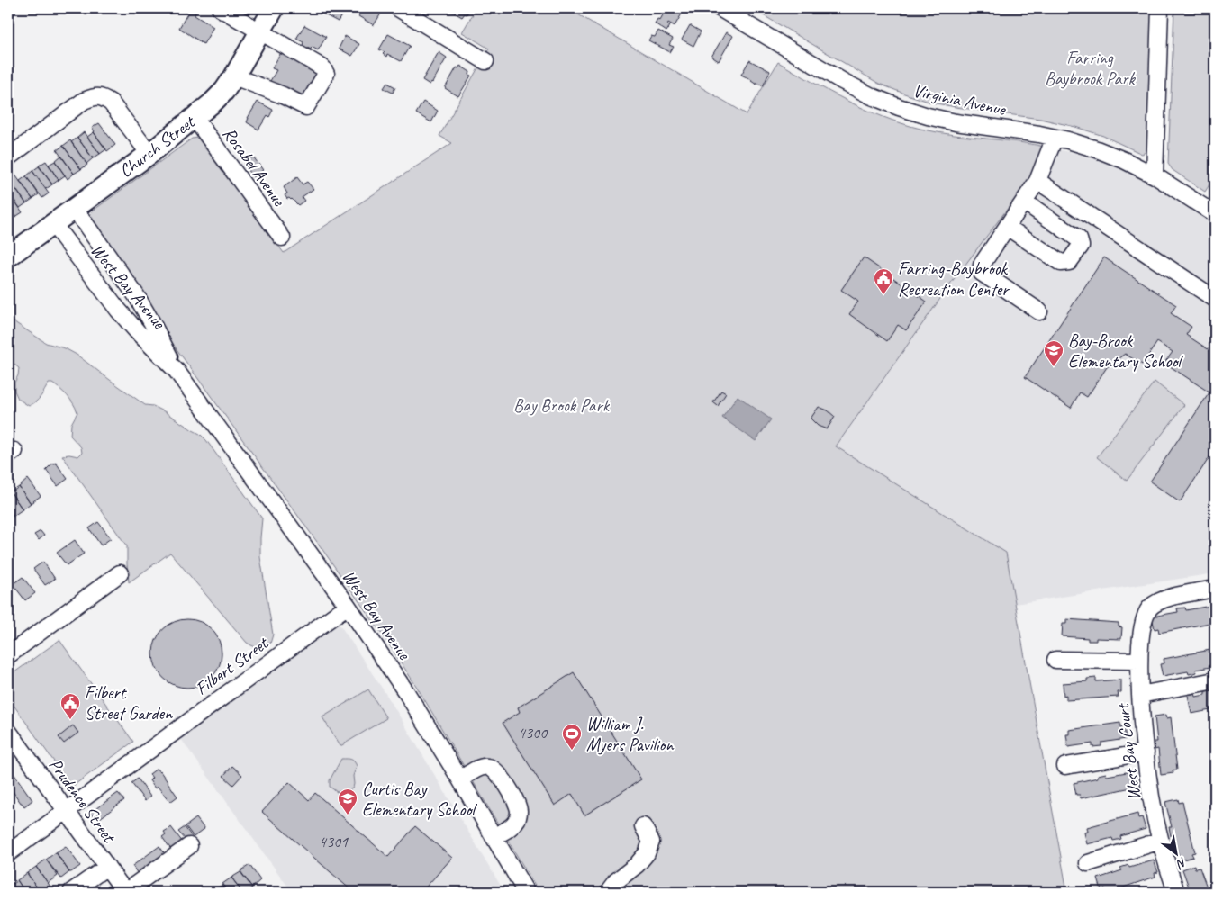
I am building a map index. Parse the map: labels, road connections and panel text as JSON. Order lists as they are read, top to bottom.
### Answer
{
  "streets": {
    "main road": ["Church Street"],
    "street": [
      "Virginia Avenue",
      "Rosabel Avenue",
      "West Bay Avenue",
      "Filbert Street",
      "West Bay Court",
      "Prudence Street"
    ]
  },
  "crossings": [
    ["Church Street", "Rosabel Avenue"],
    ["Church Street", "West Bay Avenue"],
    ["West Bay Avenue", "Filbert Street"],
    ["Filbert Street", "Prudence Street"]
  ],
  "parks": ["Farring Baybrook Park", "Bay Brook Park"],
  "places": {
    "public building": ["Farring-Baybrook Recreation Center", "Filbert Street Garden"],
    "school or university": ["Bay-Brook Elementary School", "Curtis Bay Elementary School"],
    "sports": ["William J. Myers Pavilion"]
  },
  "house_numbers": ["4300", "4301"],
  "north": "bottom right"
}
